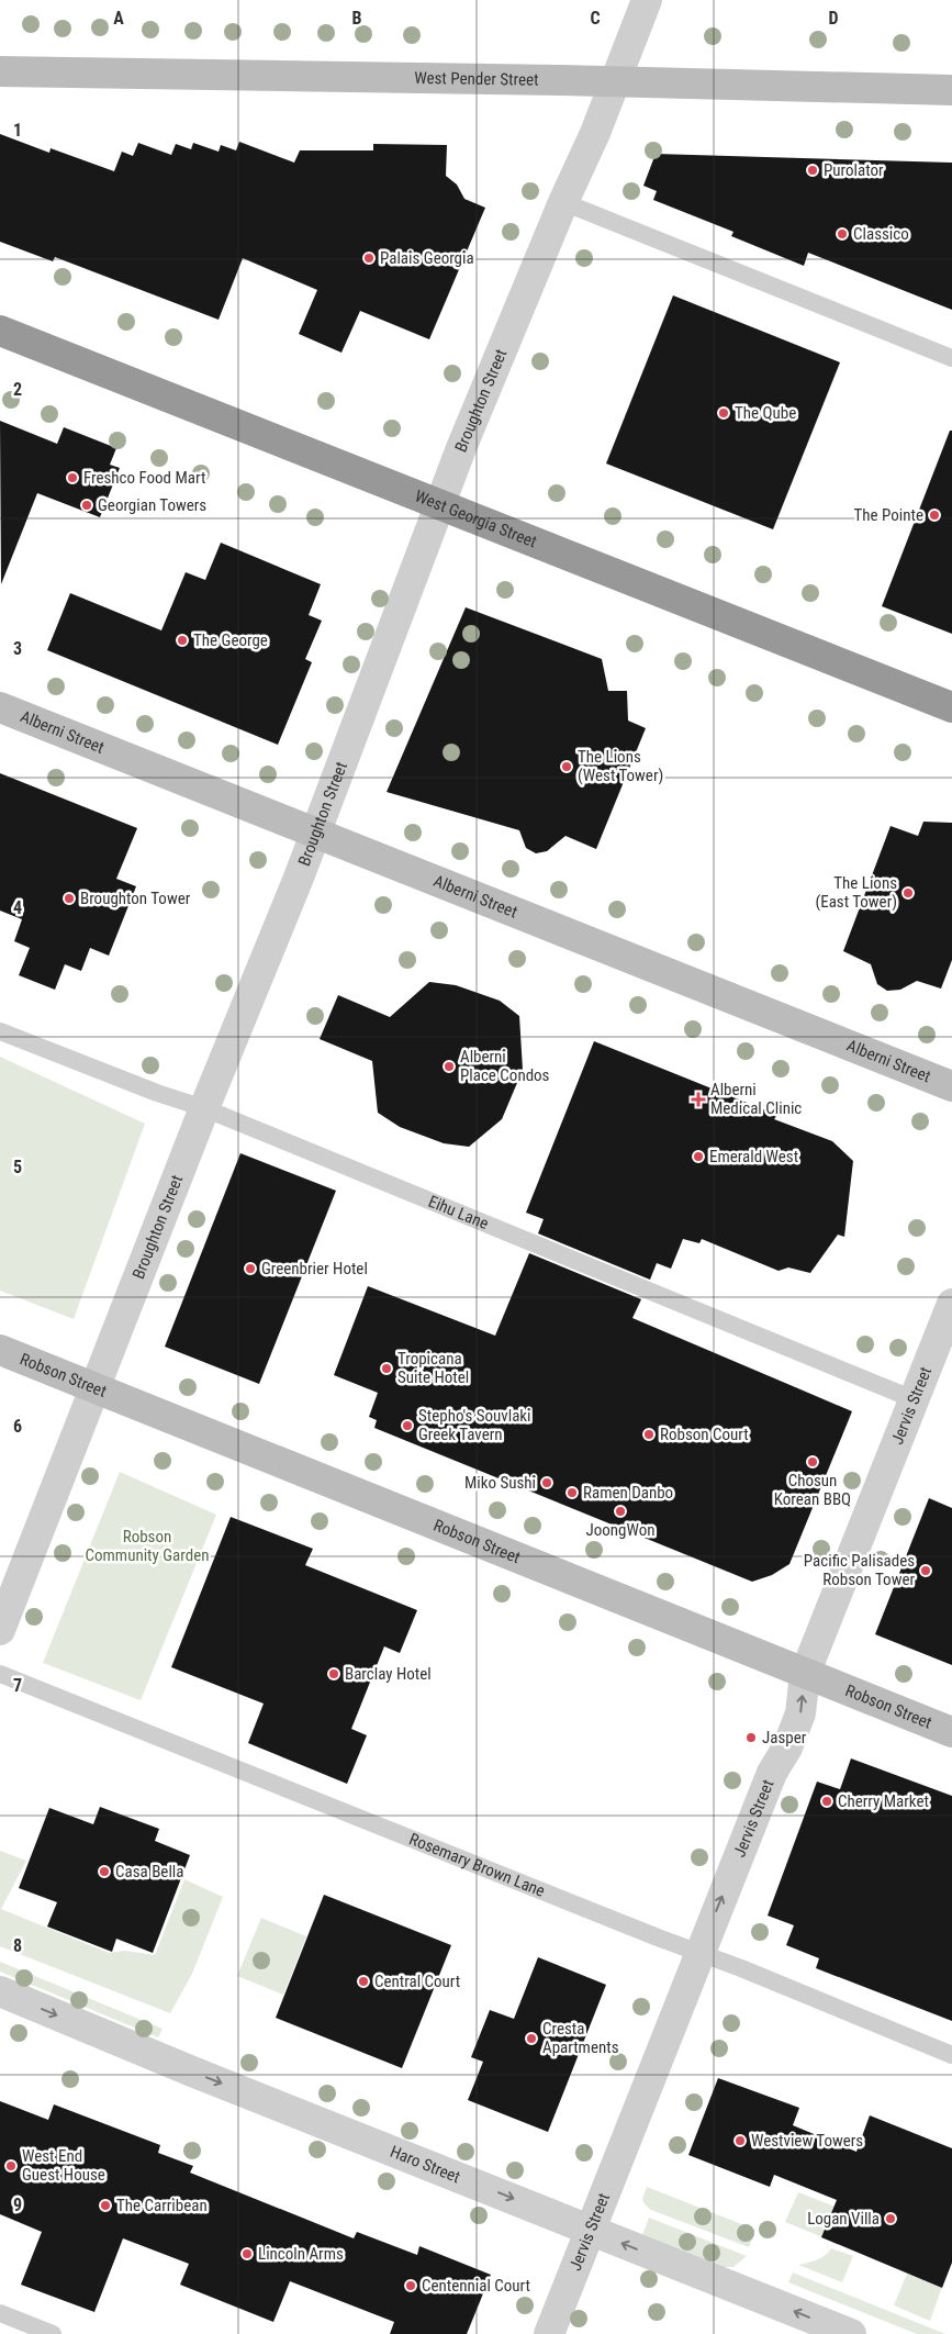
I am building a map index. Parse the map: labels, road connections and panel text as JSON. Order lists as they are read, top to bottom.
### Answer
{
  "streets": {
    "highway": ["West Georgia Street"],
    "main road": ["West Pender Street", "Alberni Street", "Robson Street"],
    "street": ["Broughton Street", "Jervis Street", "Haro Street"],
    "lane": ["Eihu Lane", "Rosemary Brown Lane"]
  },
  "crossings": [
    ["West Pender Street", "Broughton Street"],
    ["Broughton Street", "West Georgia Street"],
    ["Broughton Street", "Alberni Street"],
    ["Broughton Street", "Eihu Lane"],
    ["Broughton Street", "Robson Street"],
    ["Eihu Lane", "Jervis Street"],
    ["Robson Street", "Jervis Street"],
    ["Jervis Street", "Rosemary Brown Lane"],
    ["Jervis Street", "Haro Street"]
  ],
  "parks": ["Robson Community Garden"],
  "places": {
    "other": [
      "Purolator",
      "Classico",
      "Palais Georgia",
      "The Qube",
      "Freshco Food Mart",
      "Georgian Towers",
      "The Pointe",
      "The George",
      "The Lions (West Tower)",
      "The Lions (East Tower)",
      "Broughton Tower",
      "Alberni Place Condos",
      "Emerald West",
      "Greenbrier Hotel",
      "Tropicana Suite Hotel",
      "Stepho's Souvlaki Greek Tavern",
      "Robson Court",
      "Chosun Korean BBQ",
      "Miko Sushi",
      "Ramen Danbo",
      "JoongWon",
      "Pacific Palisades Robson Tower",
      "Barclay Hotel",
      "Jasper",
      "Cherry Market",
      "Casa Bella",
      "Central Court",
      "Cresta Apartments",
      "Westview Towers",
      "West End Guest House",
      "The Carribean",
      "Logan Villa",
      "Lincoln Arms",
      "Centennial Court"
    ],
    "health": ["Alberni Medical Clinic"]
  },
  "grid": {
    "columns": [
      "A",
      "B",
      "C",
      "D"
    ],
    "rows": [
      "1",
      "2",
      "3",
      "4",
      "5",
      "6",
      "7",
      "8",
      "9"
    ]
  }
}
